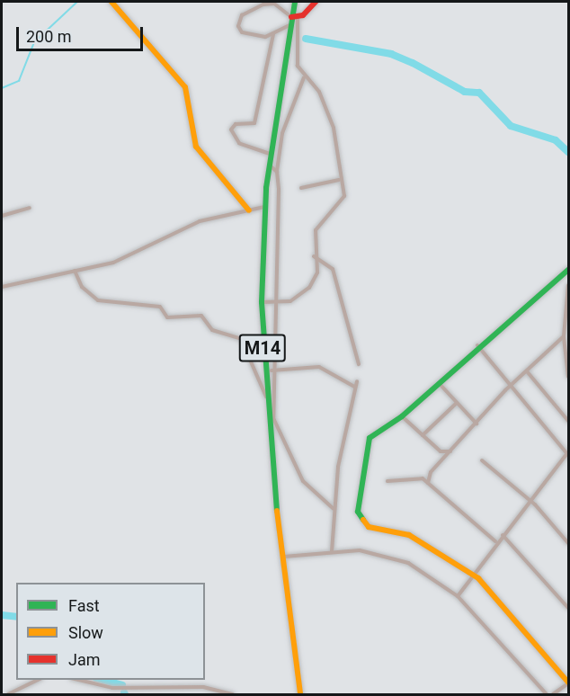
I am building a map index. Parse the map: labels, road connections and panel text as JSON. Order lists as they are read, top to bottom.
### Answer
{
  "streets": {
    "main road": ["M14"]
  },
  "legend": ["Fast", "Slow", "Jam"],
  "scale_bar": "200 m"
}
